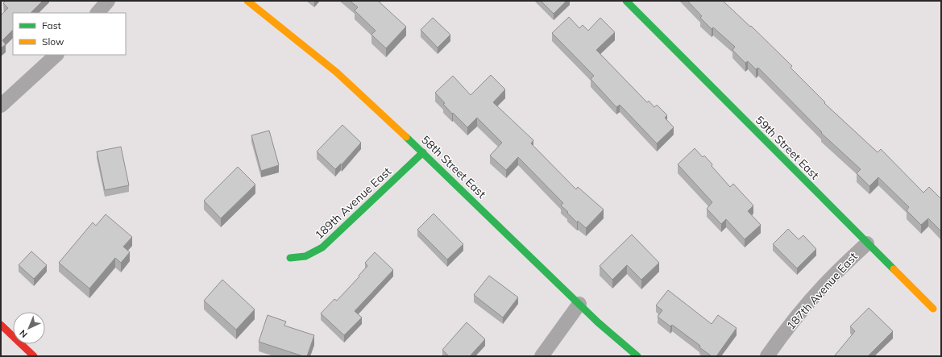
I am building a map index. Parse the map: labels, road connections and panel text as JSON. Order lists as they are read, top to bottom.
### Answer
{
  "streets": {
    "street": [
      "59th Street East",
      "58th Street East",
      "189th Avenue East",
      "187th Avenue East"
    ]
  },
  "crossings": [
    ["59th Street East", "187th Avenue East"],
    ["58th Street East", "189th Avenue East"]
  ],
  "legend": ["Fast", "Slow"],
  "north": "bottom left"
}
